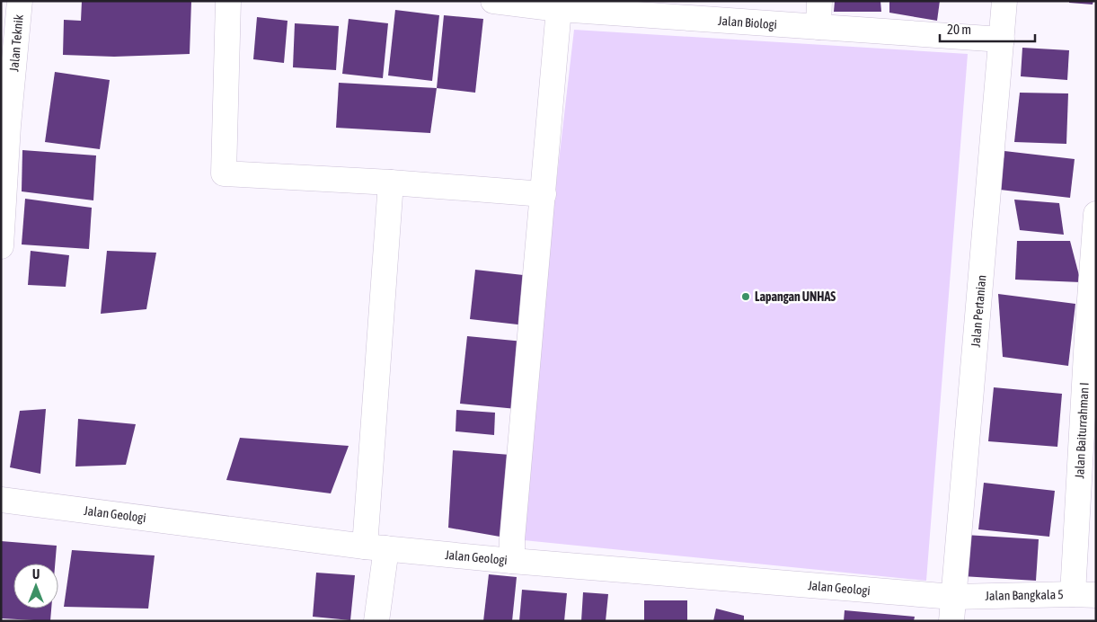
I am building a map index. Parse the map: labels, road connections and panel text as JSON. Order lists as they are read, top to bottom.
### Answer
{
  "streets": {
    "street": [
      "Jalan Biologi",
      "Jalan Teknik",
      "Jalan Pertanian",
      "Jalan Baiturrahman I",
      "Jalan Geologi",
      "Jalan Bangkala 5"
    ]
  },
  "crossings": [
    ["Jalan Biologi", "Jalan Pertanian"],
    ["Jalan Pertanian", "Jalan Geologi"],
    ["Jalan Pertanian", "Jalan Bangkala 5"],
    ["Jalan Baiturrahman I", "Jalan Bangkala 5"],
    ["Jalan Geologi", "Jalan Bangkala 5"]
  ],
  "places": ["Lapangan UNHAS"],
  "scale_bar": "20 m",
  "north": "top"
}
